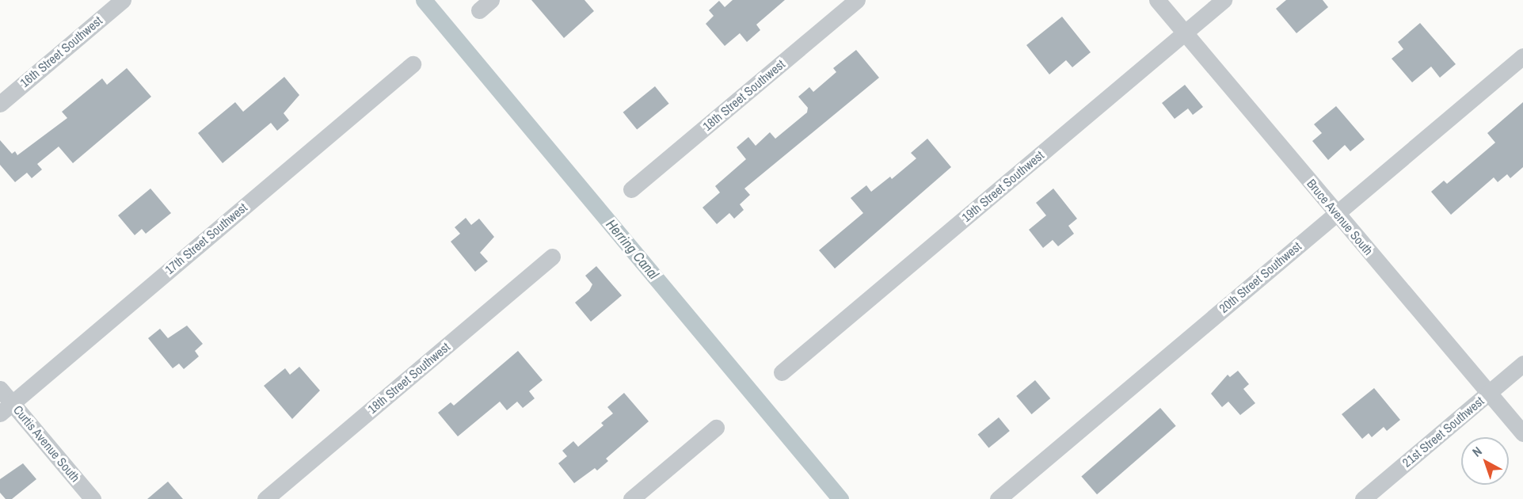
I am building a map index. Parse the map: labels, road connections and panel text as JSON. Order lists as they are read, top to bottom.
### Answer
{
  "streets": {
    "street": [
      "16th Street Southwest",
      "18th Street Southwest",
      "19th Street Southwest",
      "Bruce Avenue South",
      "17th Street Southwest",
      "20th Street Southwest",
      "21st Street Southwest",
      "Curtis Avenue South"
    ]
  },
  "crossings": [
    ["19th Street Southwest", "Bruce Avenue South"],
    ["Bruce Avenue South", "20th Street Southwest"],
    ["Bruce Avenue South", "21st Street Southwest"],
    ["17th Street Southwest", "Curtis Avenue South"]
  ],
  "water": ["Herring Canal"],
  "north": "top left"
}
